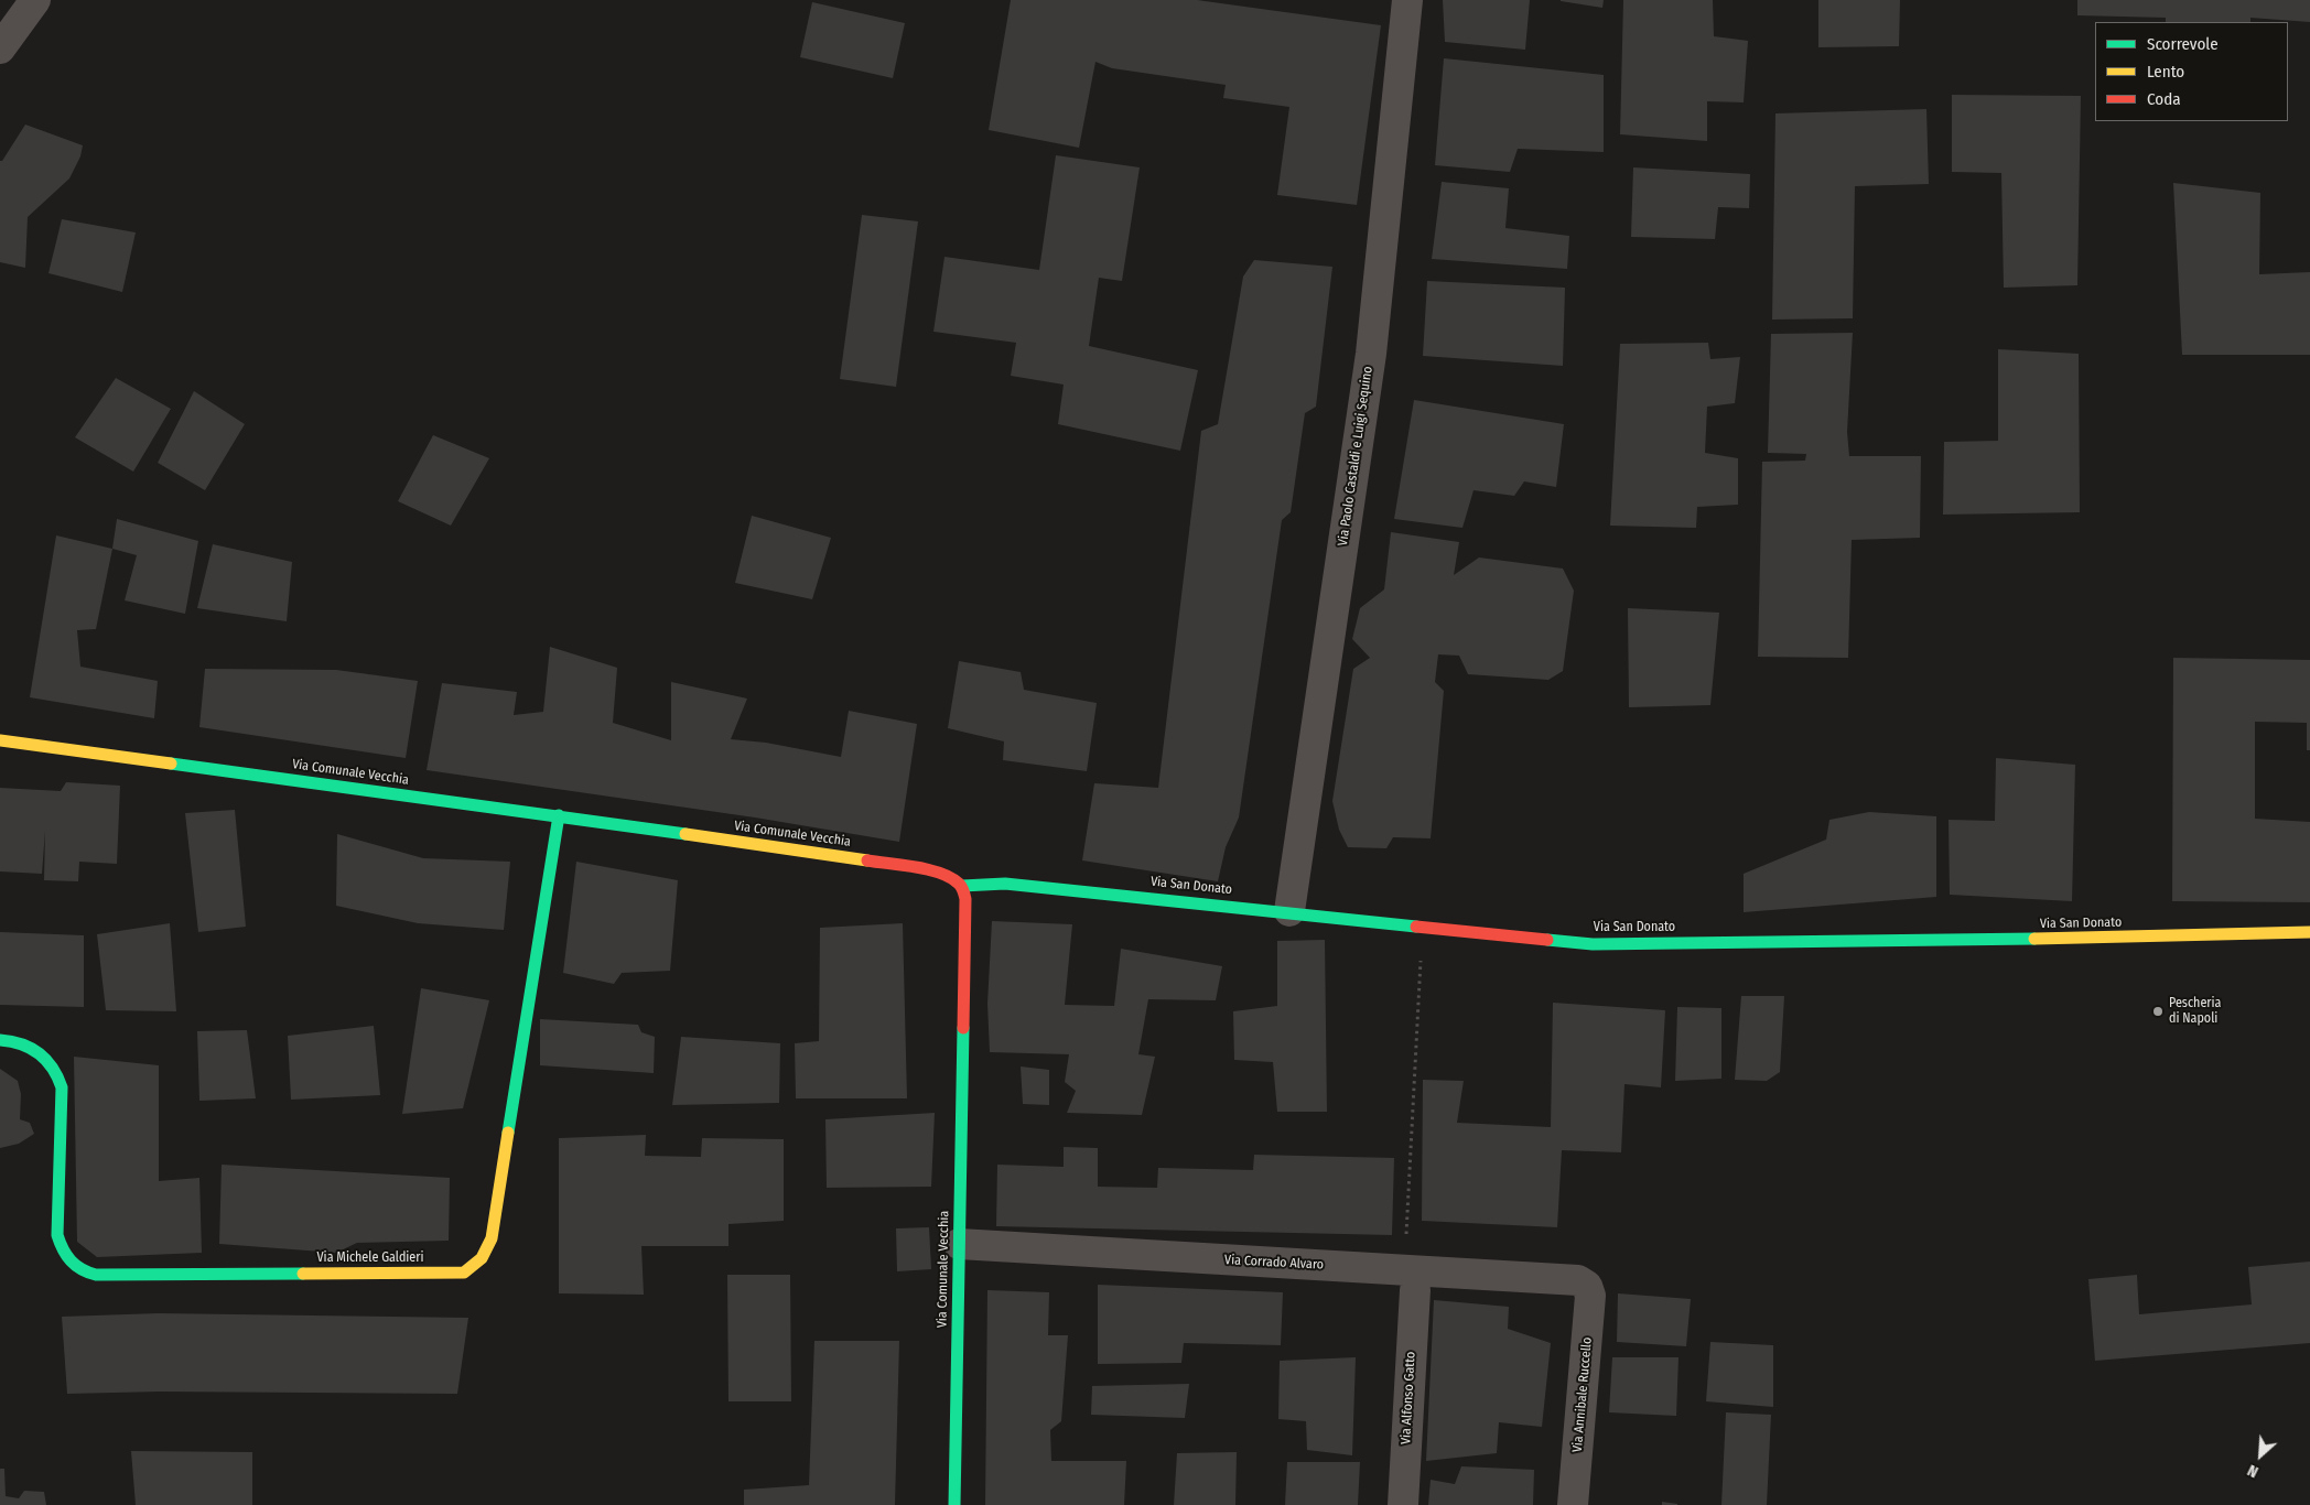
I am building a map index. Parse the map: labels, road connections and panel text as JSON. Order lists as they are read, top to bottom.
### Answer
{
  "streets": {
    "street": [
      "Via Paolo Castaldi e Luigi Sequino",
      "Via Comunale Vecchia",
      "Via San Donato",
      "Via Michele Galdieri",
      "Via Corrado Alvaro",
      "Via Annibale Ruccello",
      "Via Alfonso Gatto"
    ]
  },
  "crossings": [
    ["Via Paolo Castaldi e Luigi Sequino", "Via San Donato"],
    ["Via Comunale Vecchia", "Via San Donato"],
    ["Via Comunale Vecchia", "Via Michele Galdieri"],
    ["Via Comunale Vecchia", "Via Corrado Alvaro"],
    ["Via Corrado Alvaro", "Via Annibale Ruccello"],
    ["Via Corrado Alvaro", "Via Alfonso Gatto"]
  ],
  "places": ["Pescheria di Napoli"],
  "legend": ["Scorrevole", "Lento", "Coda"],
  "north": "bottom left"
}
